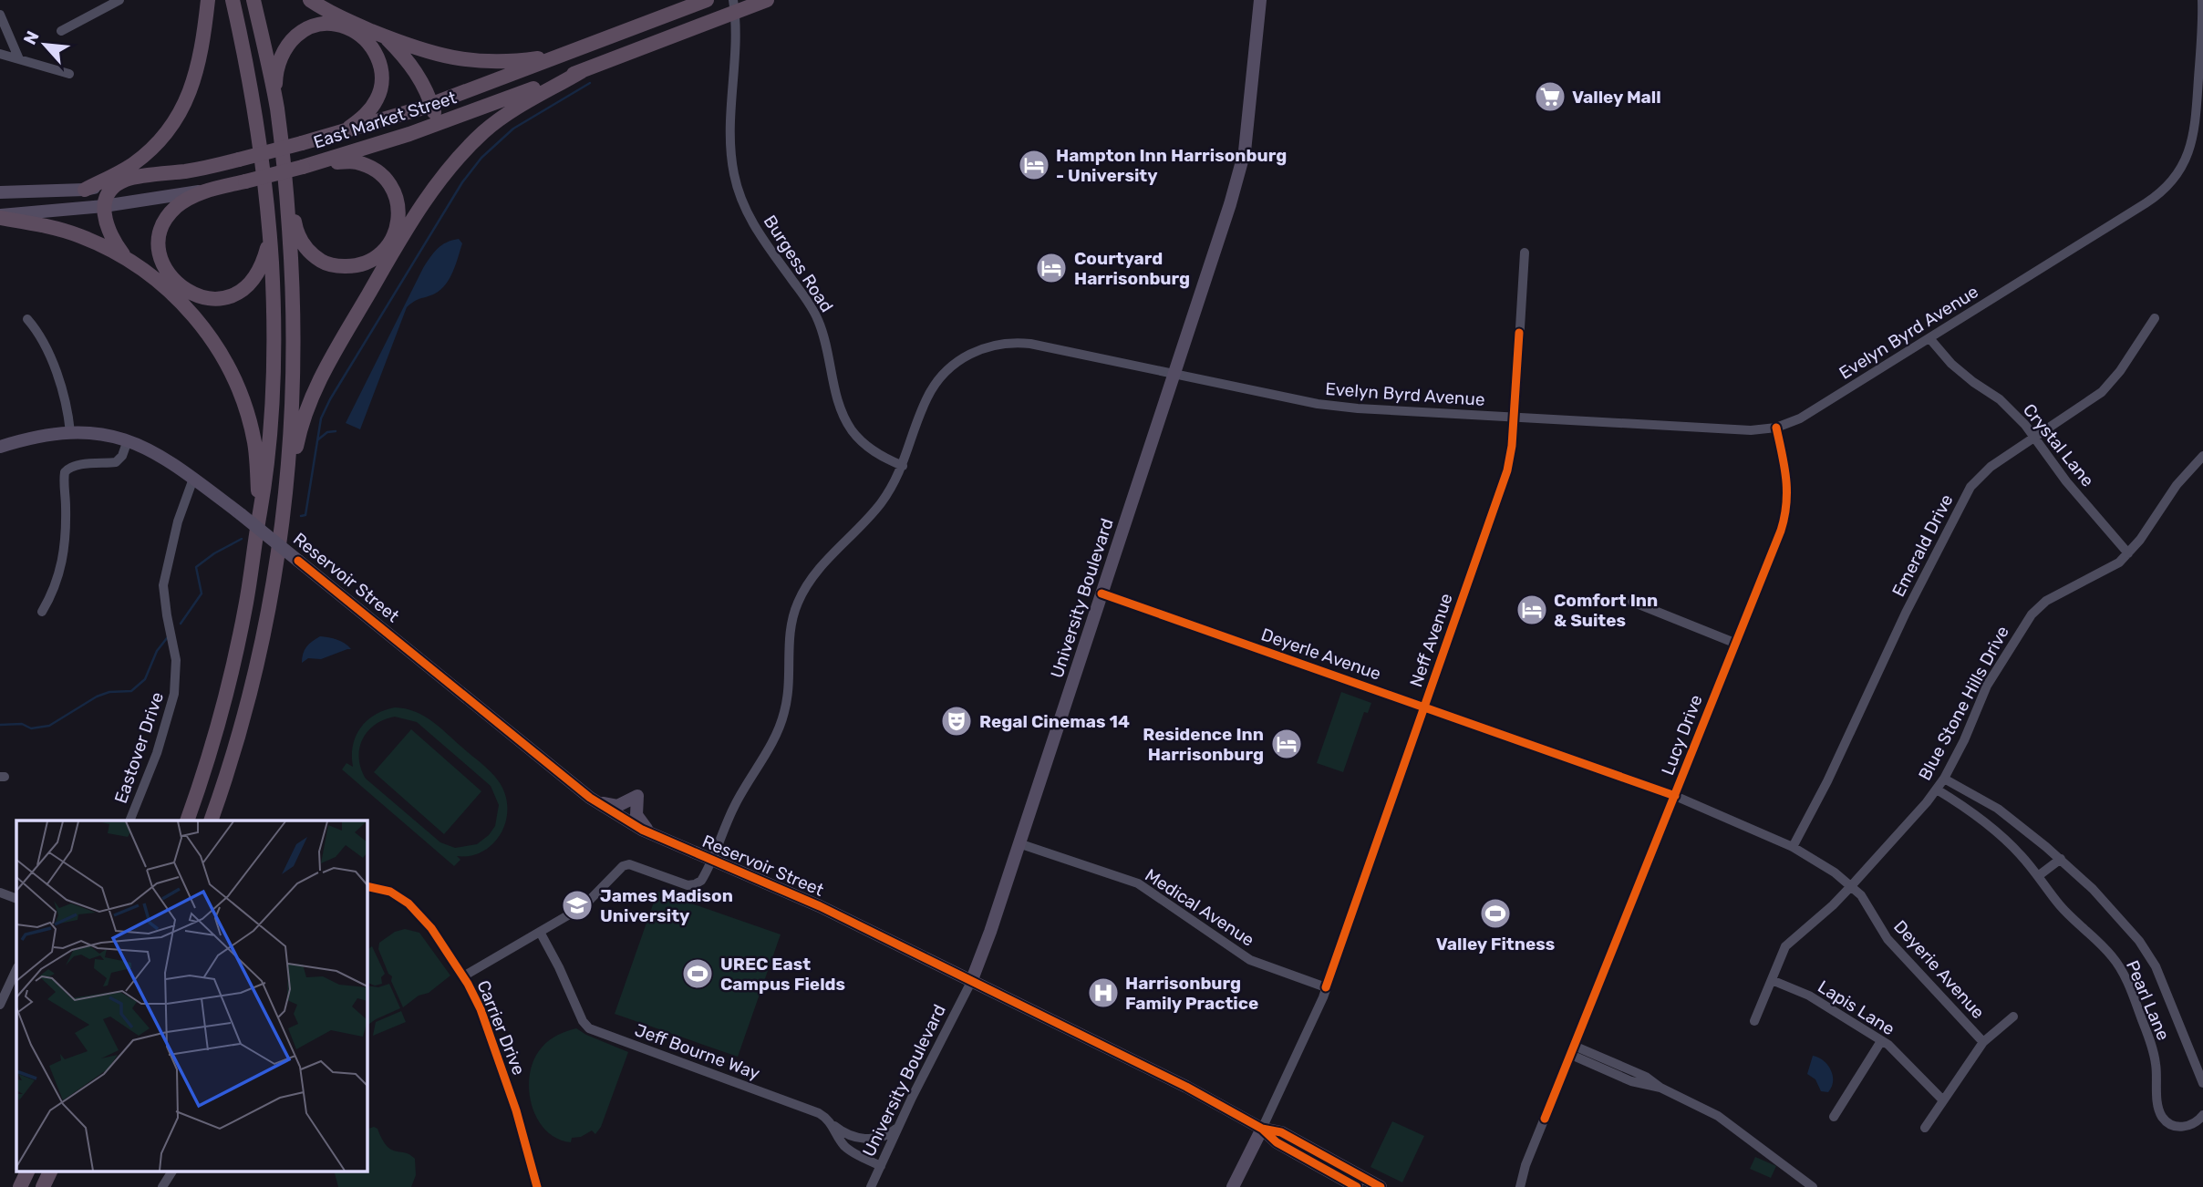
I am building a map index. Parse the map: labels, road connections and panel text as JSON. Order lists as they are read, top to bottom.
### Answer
{
  "streets": {
    "highway": ["East Market Street"],
    "main road": ["Reservoir Street", "University Boulevard", "Neff Avenue"],
    "street": [
      "Burgess Road",
      "Evelyn Byrd Avenue",
      "Crystal Lane",
      "Emerald Drive",
      "Deyerle Avenue",
      "Blue Stone Hills Drive",
      "Lucy Drive",
      "Eastover Drive",
      "Medical Avenue",
      "Deyerie Avenue",
      "Pearl Lane",
      "Lapis Lane",
      "Carrier Drive",
      "Jeff Bourne Way"
    ]
  },
  "crossings": [
    ["East Market Street", "Burgess Road"],
    ["Burgess Road", "Evelyn Byrd Avenue"],
    ["Evelyn Byrd Avenue", "Crystal Lane"],
    ["Evelyn Byrd Avenue", "Reservoir Street"],
    ["Evelyn Byrd Avenue", "University Boulevard"],
    ["Evelyn Byrd Avenue", "Neff Avenue"],
    ["Evelyn Byrd Avenue", "Lucy Drive"],
    ["Evelyn Byrd Avenue", "Jeff Bourne Way"],
    ["Crystal Lane", "Emerald Drive"],
    ["Crystal Lane", "Blue Stone Hills Drive"],
    ["Emerald Drive", "Deyerle Avenue"],
    ["Reservoir Street", "University Boulevard"],
    ["Reservoir Street", "Neff Avenue"],
    ["Reservoir Street", "Eastover Drive"],
    ["University Boulevard", "Deyerle Avenue"],
    ["University Boulevard", "Medical Avenue"],
    ["University Boulevard", "Jeff Bourne Way"],
    ["Neff Avenue", "Deyerle Avenue"],
    ["Neff Avenue", "Medical Avenue"],
    ["Deyerle Avenue", "Blue Stone Hills Drive"],
    ["Deyerle Avenue", "Lucy Drive"],
    ["Deyerle Avenue", "Deyerie Avenue"],
    ["Blue Stone Hills Drive", "Deyerie Avenue"],
    ["Blue Stone Hills Drive", "Pearl Lane"],
    ["Blue Stone Hills Drive", "Lapis Lane"]
  ],
  "places": {
    "supermarket": ["Valley Mall"],
    "hotel": [
      "Hampton Inn Harrisonburg - University",
      "Courtyard Harrisonburg",
      "Comfort Inn & Suites",
      "Residence Inn Harrisonburg"
    ],
    "theatre": ["Regal Cinemas 14"],
    "school or university": ["James Madison University"],
    "sports": ["Valley Fitness", "UREC East Campus Fields"],
    "hospital": ["Harrisonburg Family Practice"]
  },
  "north": "top left"
}
